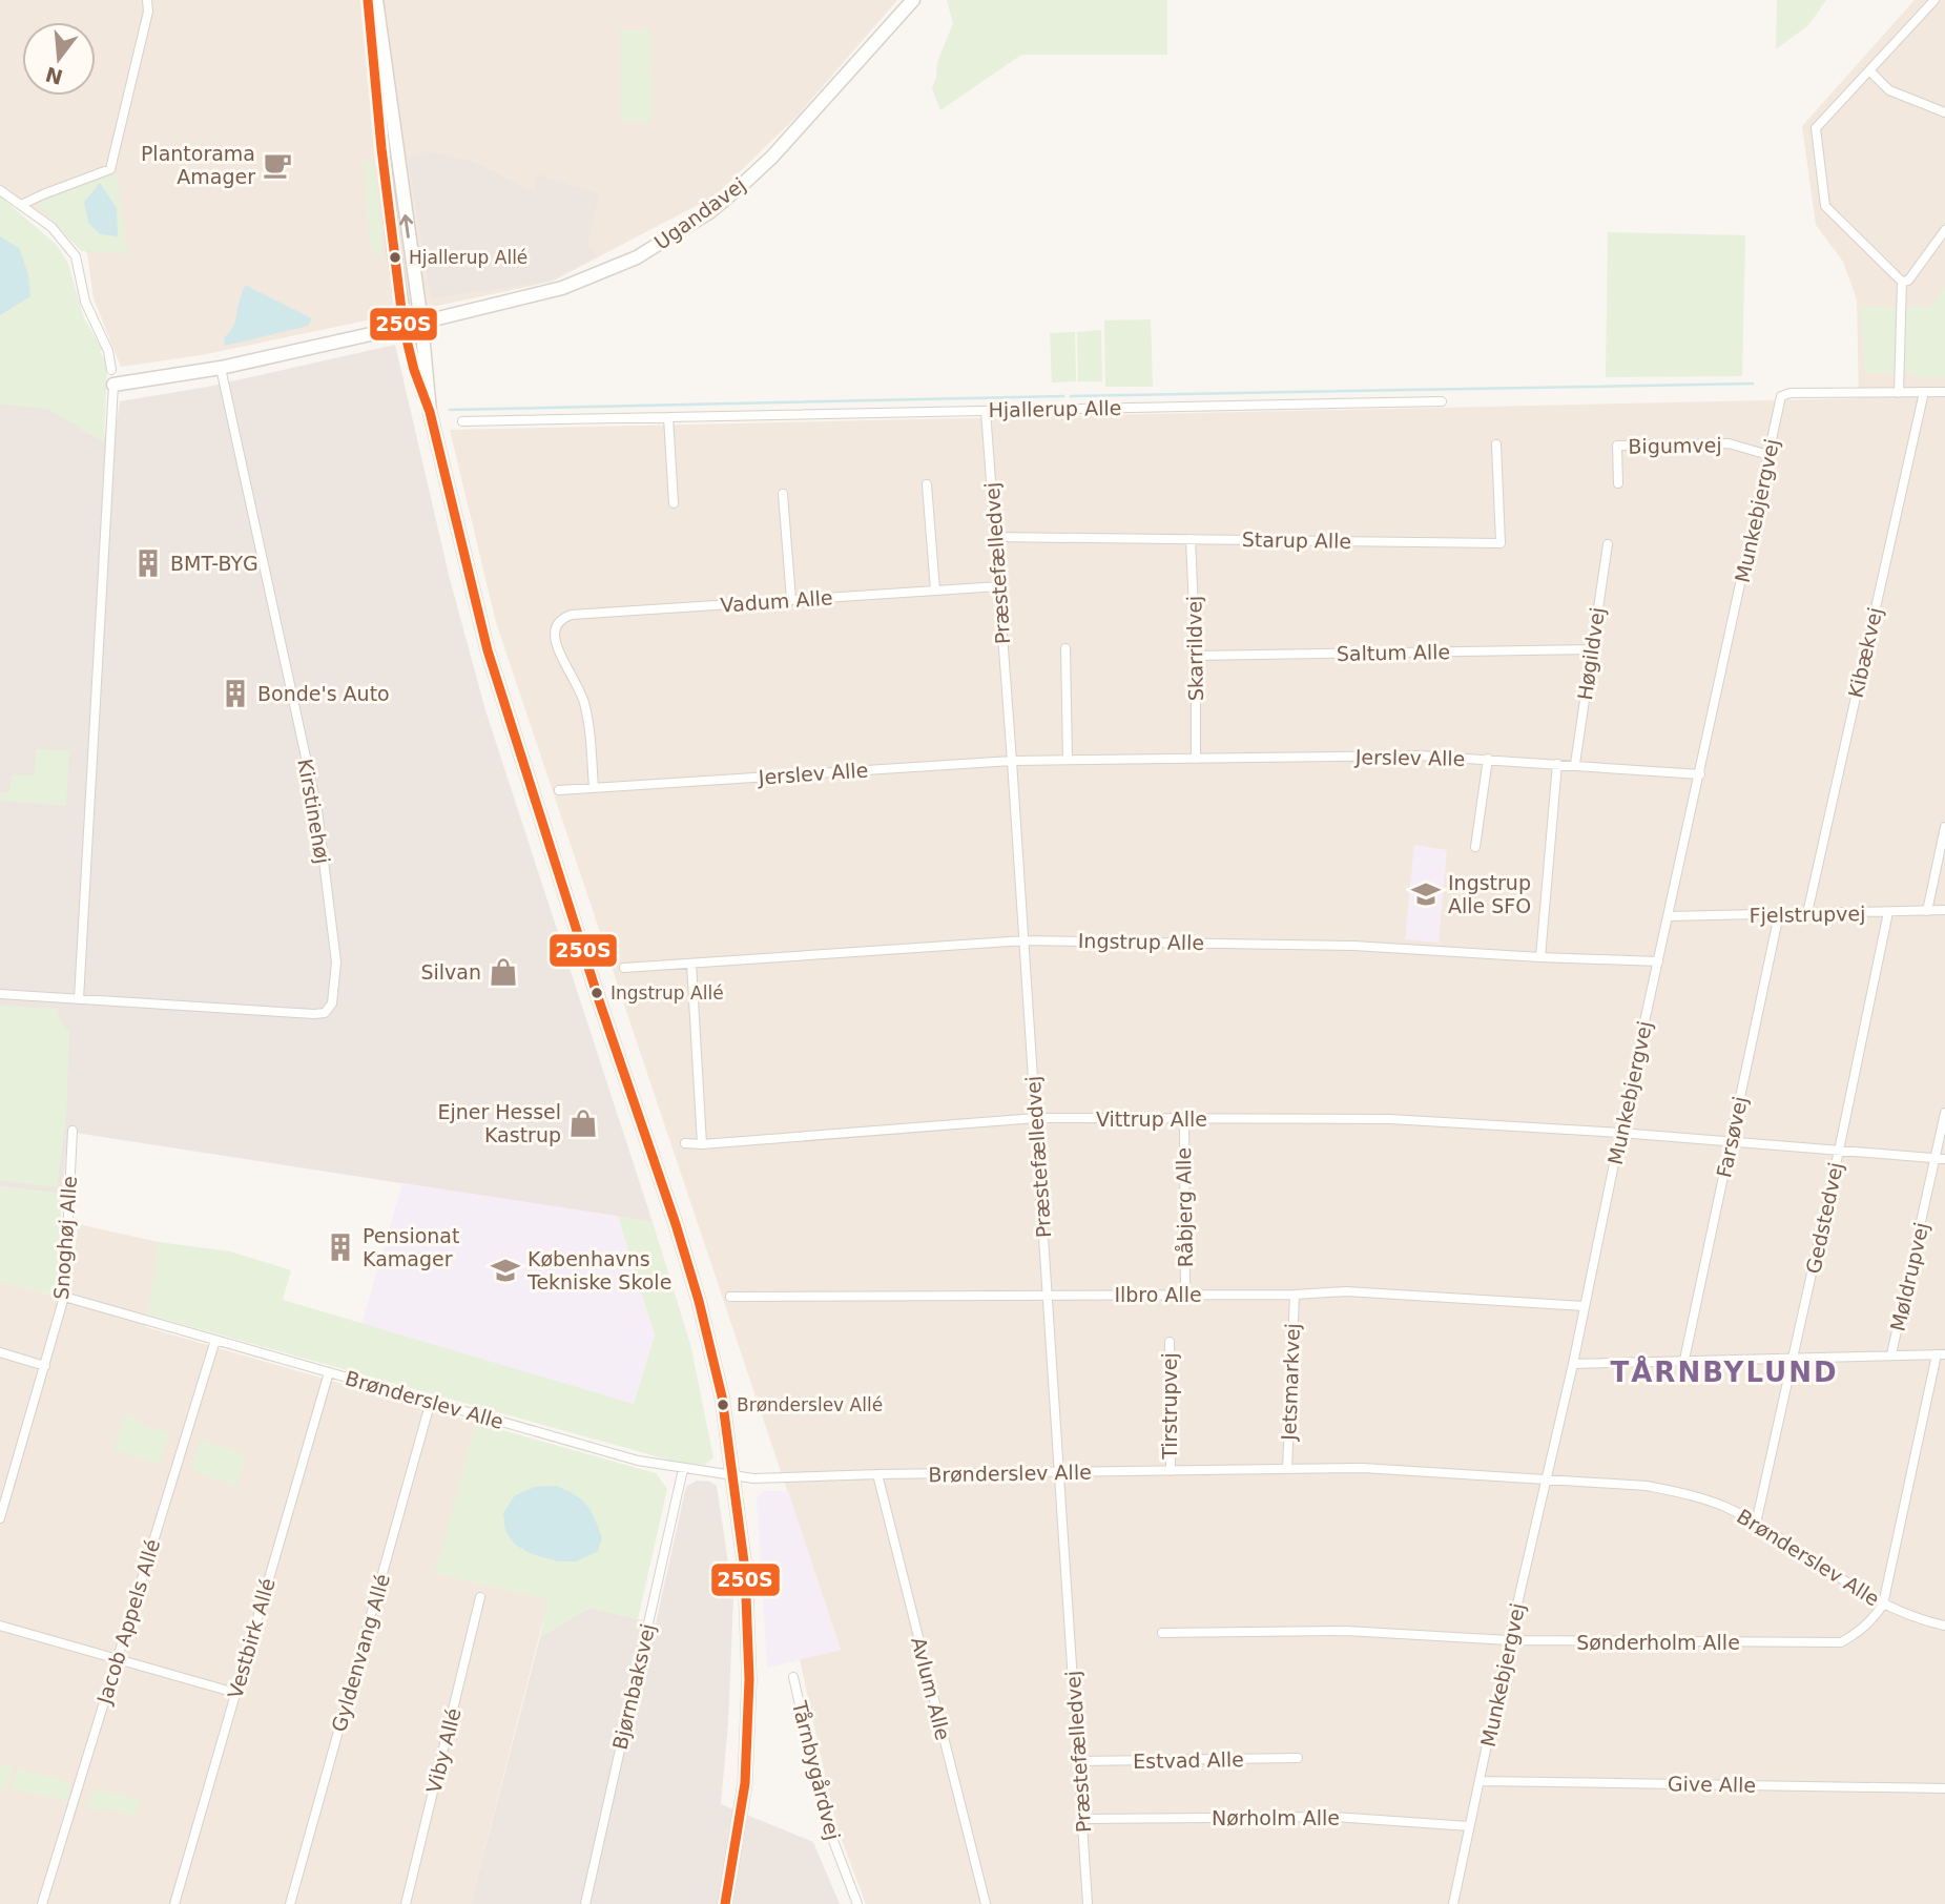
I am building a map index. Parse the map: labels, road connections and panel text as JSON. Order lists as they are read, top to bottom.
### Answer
{
  "streets": {
    "main road": ["Ugandavej"],
    "street": [
      "Hjallerup Alle",
      "Bigumvej",
      "Munkebjergvej",
      "Starup Alle",
      "Præstefælledvej",
      "Vadum Alle",
      "Skarrildvej",
      "Saltum Alle",
      "Kibækvej",
      "Høgildvej",
      "Jerslev Alle",
      "Kirstinehøj",
      "Fjelstrupvej",
      "Ingstrup Alle",
      "Vittrup Alle",
      "Farsøvej",
      "Råbjerg Alle",
      "Gedstedvej",
      "Snoghøj Alle",
      "Møldrupvej",
      "Ilbro Alle",
      "Jetsmarkvej",
      "Brønderslev Alle",
      "Tirstrupvej",
      "Jacob Appels Allé",
      "Vestbirk Allé",
      "Sønderholm Alle",
      "Gyldenvang Allé",
      "Bjørnbaksvej",
      "Avlum Alle",
      "Viby Allé",
      "Estvad Alle",
      "Tårnbygårdvej",
      "Give Alle",
      "Nørholm Alle"
    ]
  },
  "crossings": [
    ["Hjallerup Alle", "Præstefælledvej"],
    ["Bigumvej", "Munkebjergvej"],
    ["Munkebjergvej", "Kibækvej"],
    ["Munkebjergvej", "Jerslev Alle"],
    ["Munkebjergvej", "Fjelstrupvej"],
    ["Munkebjergvej", "Ingstrup Alle"],
    ["Munkebjergvej", "Vittrup Alle"],
    ["Munkebjergvej", "Ilbro Alle"],
    ["Munkebjergvej", "Brønderslev Alle"],
    ["Munkebjergvej", "Sønderholm Alle"],
    ["Munkebjergvej", "Give Alle"],
    ["Munkebjergvej", "Nørholm Alle"],
    ["Starup Alle", "Præstefælledvej"],
    ["Starup Alle", "Skarrildvej"],
    ["Præstefælledvej", "Vadum Alle"],
    ["Præstefælledvej", "Jerslev Alle"],
    ["Præstefælledvej", "Ingstrup Alle"],
    ["Præstefælledvej", "Vittrup Alle"],
    ["Præstefælledvej", "Ilbro Alle"],
    ["Præstefælledvej", "Brønderslev Alle"],
    ["Præstefælledvej", "Estvad Alle"],
    ["Præstefælledvej", "Nørholm Alle"],
    ["Vadum Alle", "Jerslev Alle"],
    ["Skarrildvej", "Saltum Alle"],
    ["Skarrildvej", "Jerslev Alle"],
    ["Saltum Alle", "Høgildvej"],
    ["Kibækvej", "Fjelstrupvej"],
    ["Høgildvej", "Jerslev Alle"],
    ["Fjelstrupvej", "Farsøvej"],
    ["Fjelstrupvej", "Gedstedvej"],
    ["Vittrup Alle", "Farsøvej"],
    ["Vittrup Alle", "Råbjerg Alle"],
    ["Vittrup Alle", "Gedstedvej"],
    ["Vittrup Alle", "Møldrupvej"],
    ["Råbjerg Alle", "Ilbro Alle"],
    ["Gedstedvej", "Brønderslev Alle"],
    ["Snoghøj Alle", "Brønderslev Alle"],
    ["Ilbro Alle", "Jetsmarkvej"],
    ["Jetsmarkvej", "Brønderslev Alle"],
    ["Brønderslev Alle", "Tirstrupvej"],
    ["Brønderslev Alle", "Jacob Appels Allé"],
    ["Brønderslev Alle", "Vestbirk Allé"],
    ["Brønderslev Alle", "Sønderholm Alle"],
    ["Brønderslev Alle", "Gyldenvang Allé"],
    ["Brønderslev Alle", "Bjørnbaksvej"],
    ["Brønderslev Alle", "Avlum Alle"]
  ],
  "districts": ["TÅRNBYLUND"],
  "places": {
    "cafe": ["Plantorama Amager"],
    "other": ["Hjallerup Allé", "Ingstrup Allé", "Brønderslev Allé"],
    "building": ["BMT-BYG", "Bonde's Auto", "Pensionat Kamager"],
    "school or university": ["Ingstrup Alle SFO", "Københavns Tekniske Skole"],
    "shop": ["Silvan", "Ejner Hessel Kastrup"]
  },
  "lines": ["transit line 250S"],
  "north": "bottom"
}
